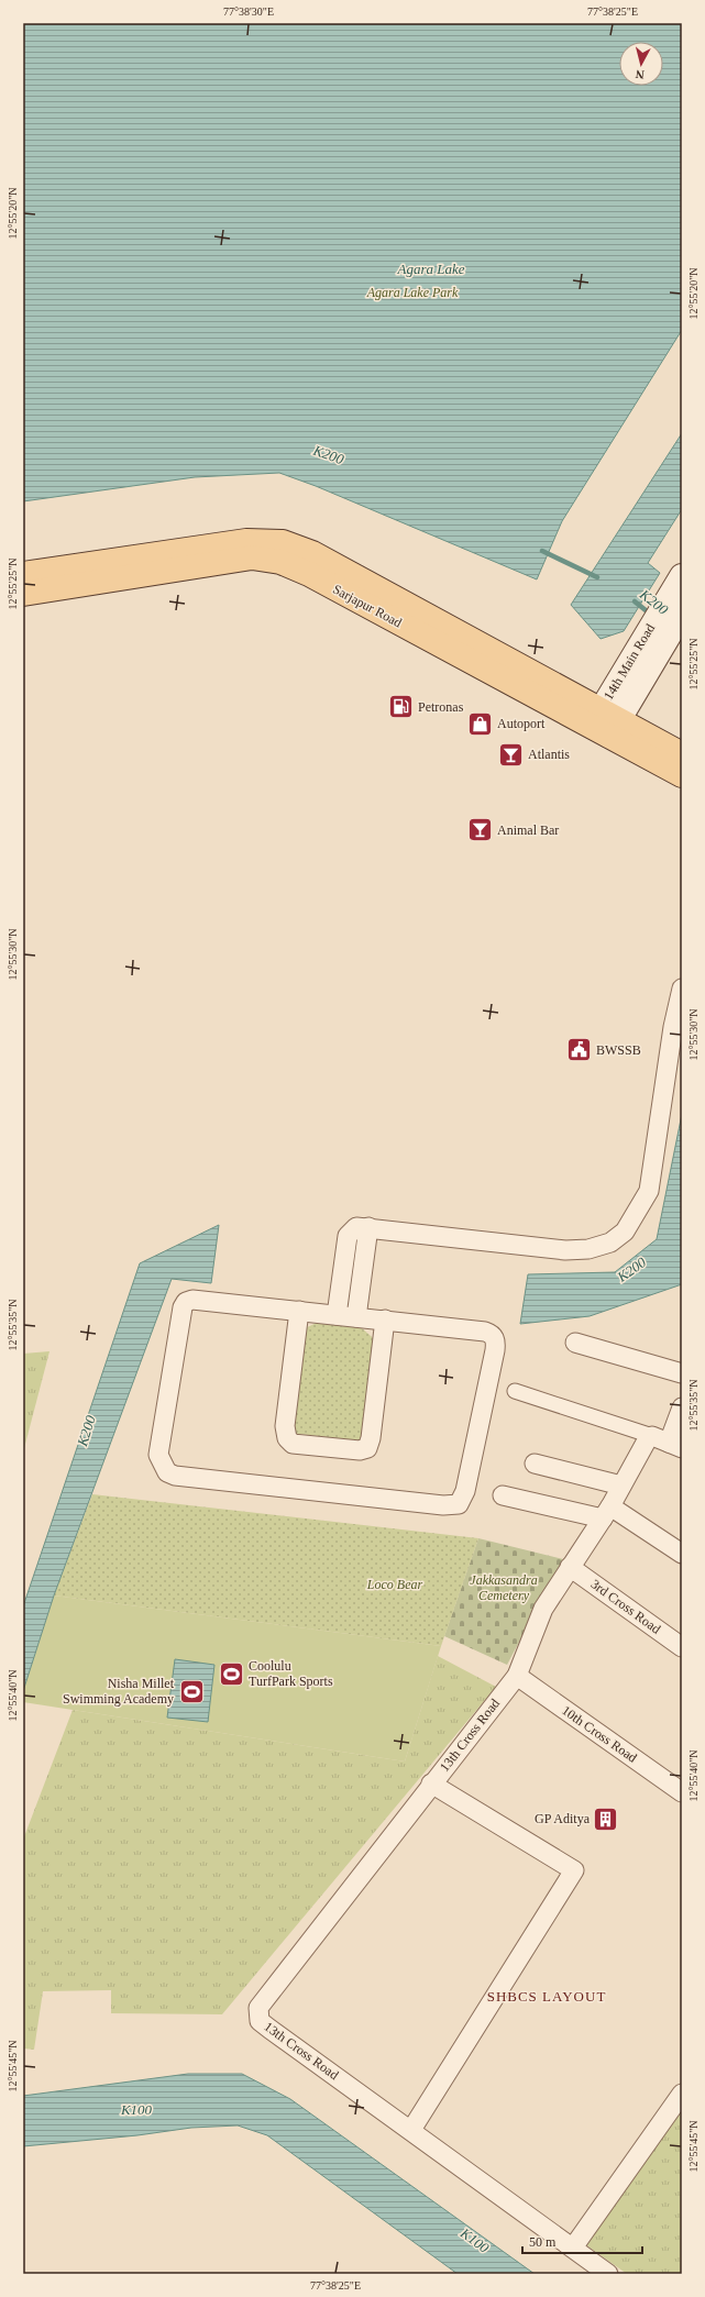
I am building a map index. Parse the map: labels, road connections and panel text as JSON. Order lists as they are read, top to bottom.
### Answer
{
  "streets": {
    "main road": ["Sarjapur Road", "14th Main Road"],
    "street": ["3rd Cross Road", "10th Cross Road", "13th Cross Road"]
  },
  "crossings": [
    ["Sarjapur Road", "14th Main Road"],
    ["3rd Cross Road", "13th Cross Road"],
    ["10th Cross Road", "13th Cross Road"]
  ],
  "districts": ["SHBCS LAYOUT"],
  "water": ["Agara Lake", "K200", "K100"],
  "parks": ["Agara Lake Park", "Jakkasandra Cemetery", "Loco Bear"],
  "places": {
    "fuel station": ["Petronas"],
    "shop": ["Autoport"],
    "bar": ["Atlantis", "Animal Bar"],
    "public building": ["BWSSB"],
    "sports": ["Coolulu TurfPark Sports", "Nisha Millet Swimming Academy"],
    "building": ["GP Aditya"]
  },
  "scale_bar": "50 m",
  "north": "bottom",
  "coordinates": [
    "77°38'30\"E",
    "77°38'25\"E",
    "12°55'20\"N",
    "12°55'25\"N",
    "12°55'30\"N",
    "12°55'35\"N",
    "12°55'40\"N",
    "12°55'45\"N"
  ]
}
